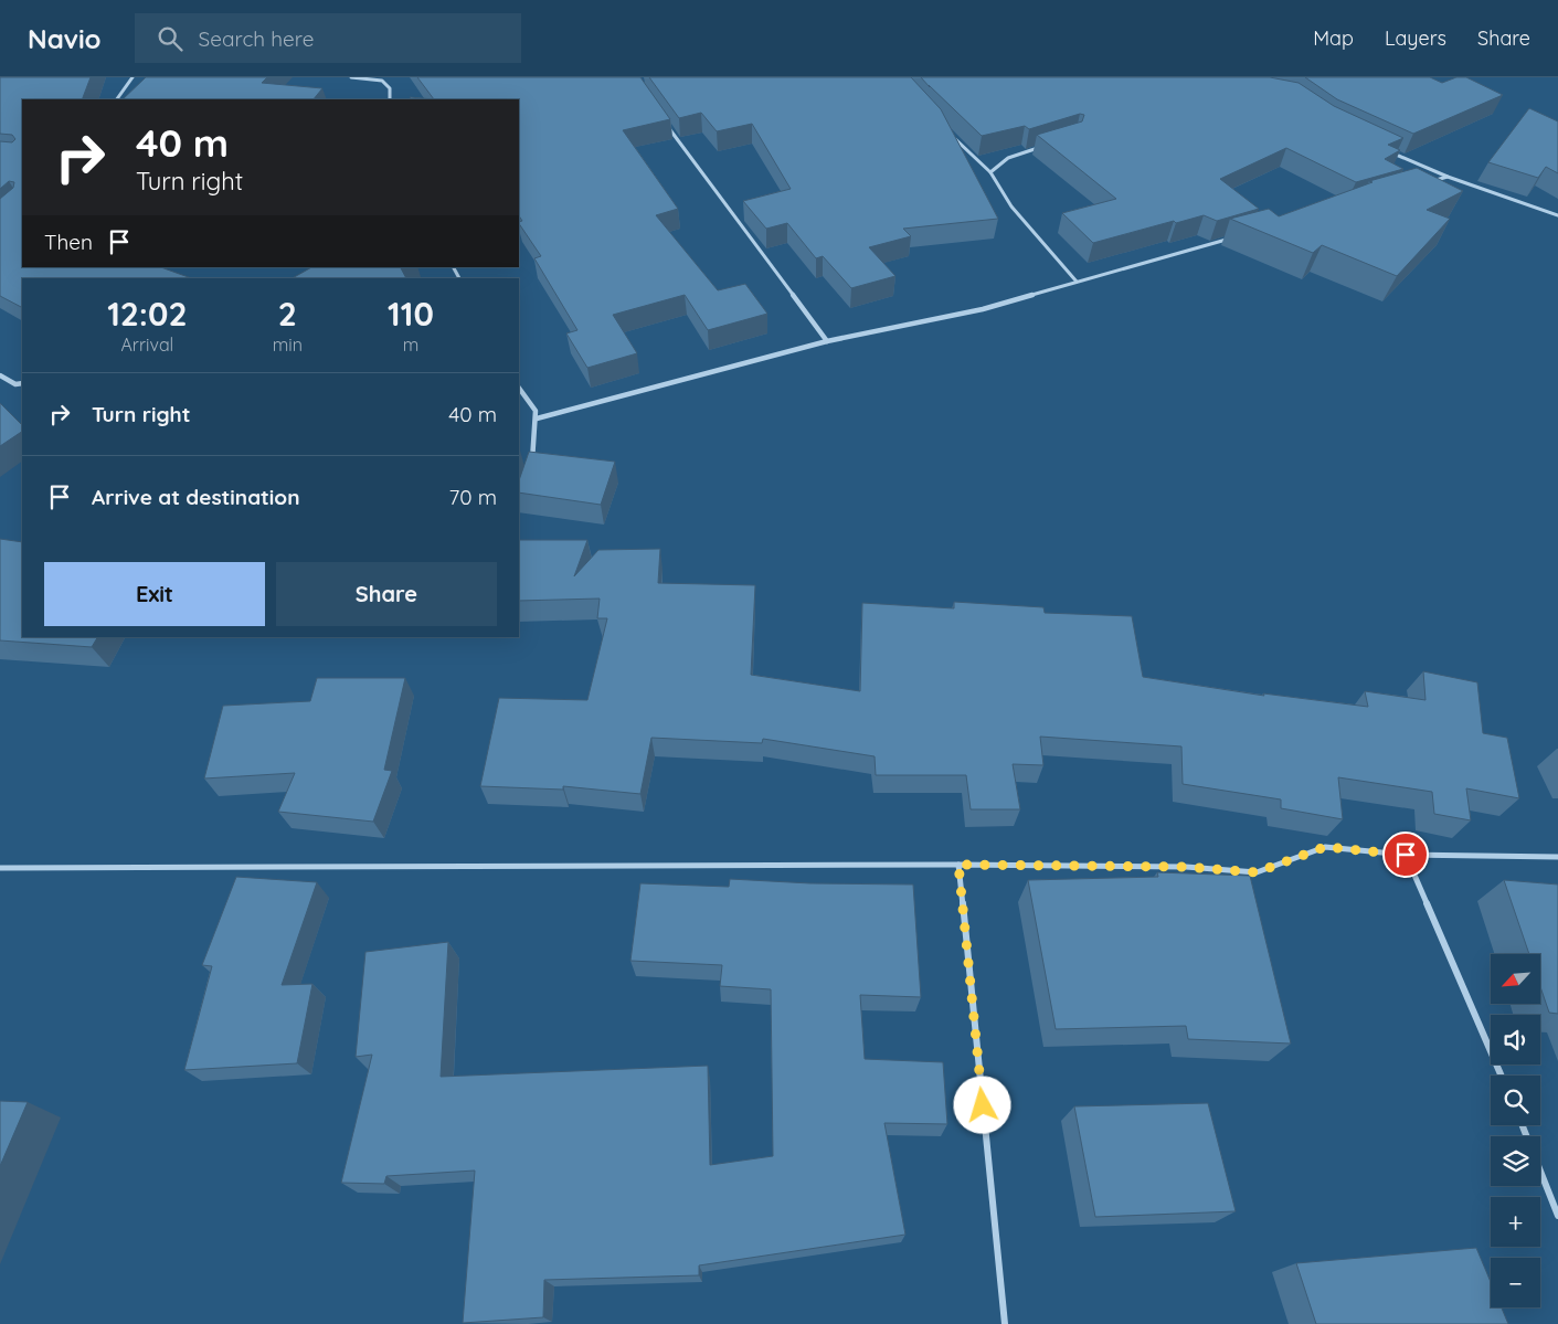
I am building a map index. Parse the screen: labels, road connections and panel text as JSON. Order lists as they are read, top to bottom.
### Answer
{
  "north": "bottom left",
  "page": {
    "header": "Navio",
    "search": "Search here",
    "nav": ["Map", "Layers", "Share"],
    "turn": ["40 m", "Turn right"],
    "then": "Then",
    "eta": [
      "12:02",
      "Arrival",
      "2",
      "min",
      "110",
      "m"
    ],
    "list": [
      {
        "name": "Turn right",
        "value": "40 m"
      },
      {
        "name": "Arrive at destination",
        "value": "70 m"
      }
    ],
    "buttons": ["Exit", "Share"],
    "map_buttons": ["+", "−"]
  }
}
